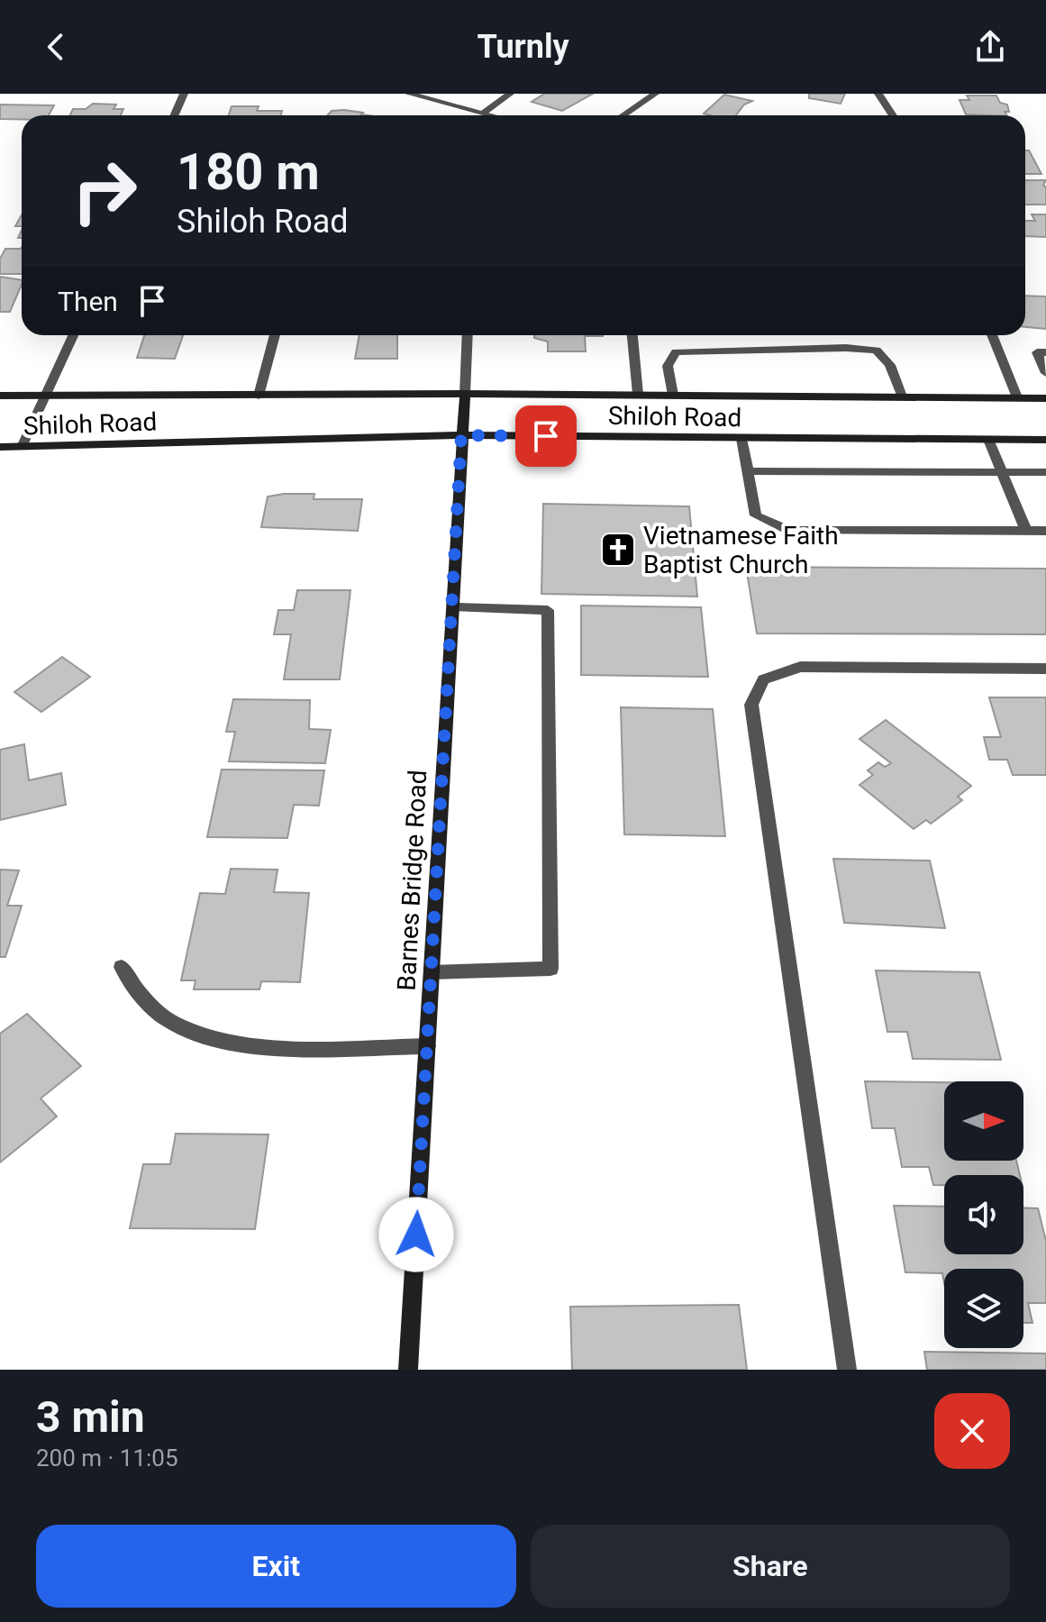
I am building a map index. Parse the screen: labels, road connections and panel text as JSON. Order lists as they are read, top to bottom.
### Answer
{
  "streets": {
    "main road": ["Shiloh Road", "Barnes Bridge Road"]
  },
  "crossings": [
    ["Shiloh Road", "Barnes Bridge Road"]
  ],
  "places": {
    "church": ["Vietnamese Faith Baptist Church"]
  },
  "north": "right",
  "page": {
    "header": "Turnly",
    "turn": ["180 m", "Shiloh Road"],
    "then": "Then",
    "heading": ["3 min", "200 m · 11:05"],
    "buttons": ["Exit", "Share"]
  }
}
